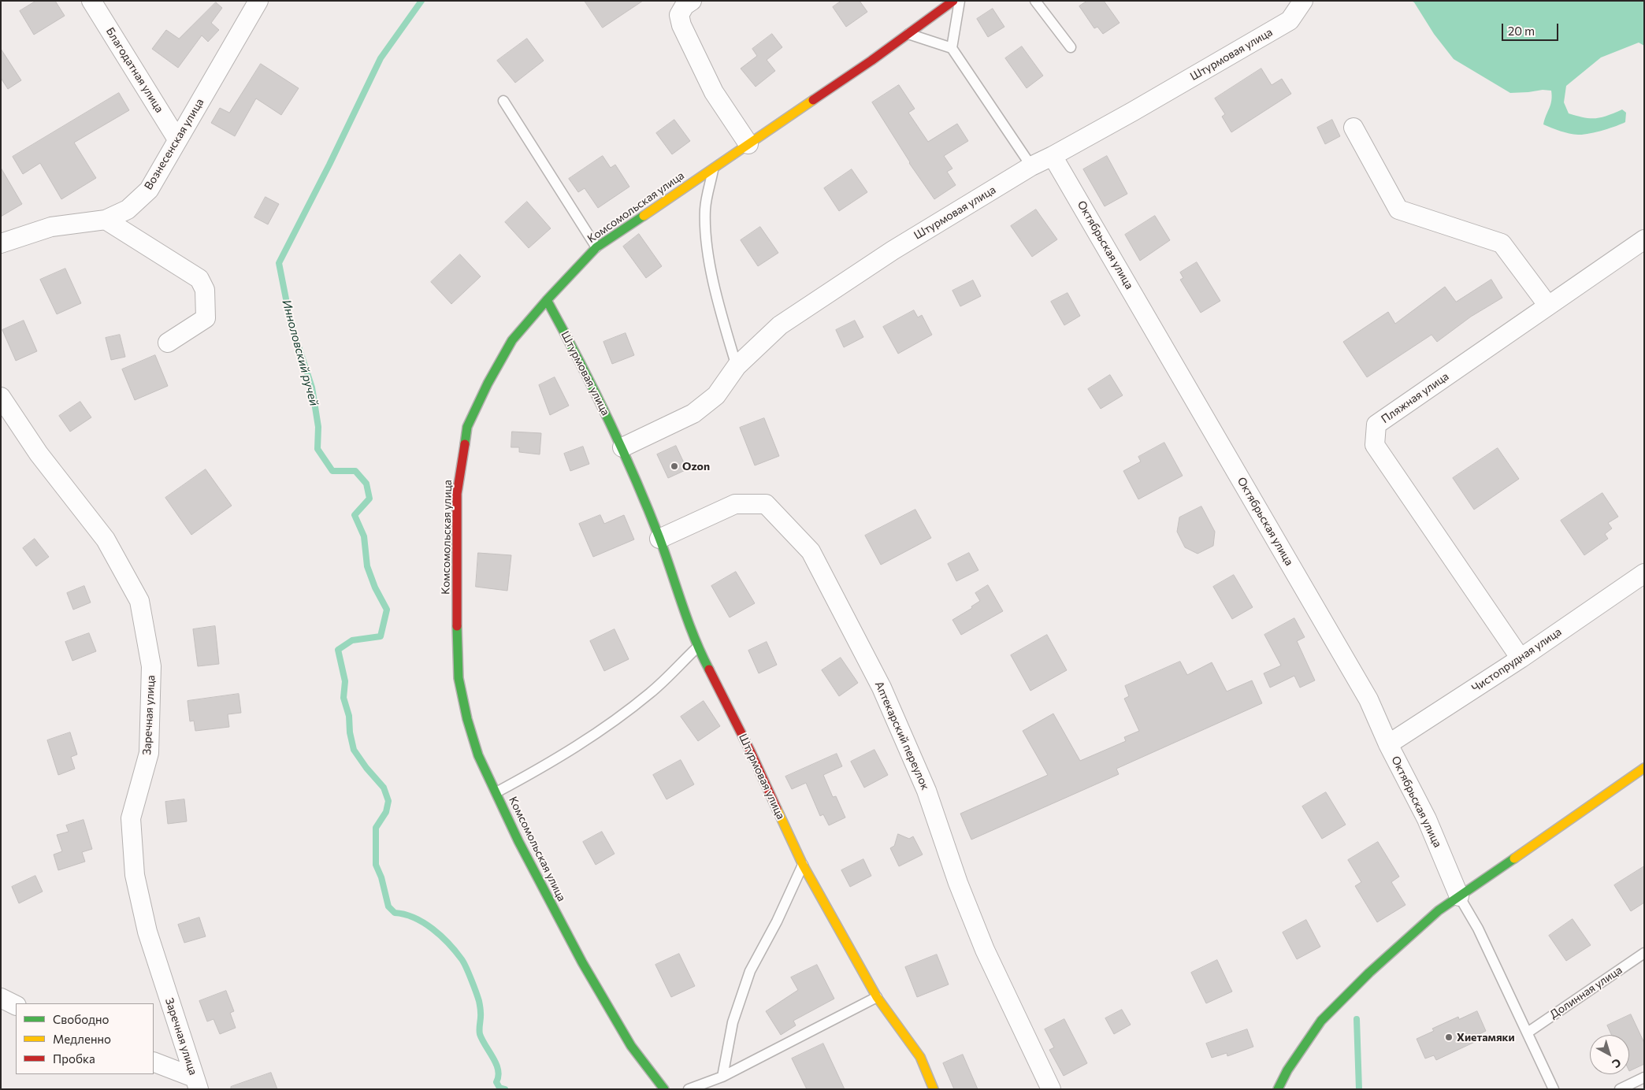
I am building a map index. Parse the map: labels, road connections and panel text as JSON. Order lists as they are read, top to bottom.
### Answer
{
  "streets": {
    "street": [
      "Штурмовая улица",
      "Благодатная улица",
      "Вознесенская улица",
      "Комсомольская улица",
      "Октябрьская улица",
      "Пляжная улица",
      "Чистопрудная улица",
      "Заречная улица",
      "Аптекарский переулок"
    ],
    "lane": ["Долинная улица"]
  },
  "crossings": [
    ["Штурмовая улица", "Комсомольская улица"],
    ["Штурмовая улица", "Октябрьская улица"],
    ["Штурмовая улица", "Аптекарский переулок"],
    ["Благодатная улица", "Вознесенская улица"],
    ["Октябрьская улица", "Чистопрудная улица"],
    ["Пляжная улица", "Чистопрудная улица"]
  ],
  "water": ["Инноловский ручей"],
  "places": ["Ozon", "Хиетамяки"],
  "legend": ["Свободно", "Медленно", "Пробка"],
  "scale_bar": "20 m",
  "north": "bottom right"
}
